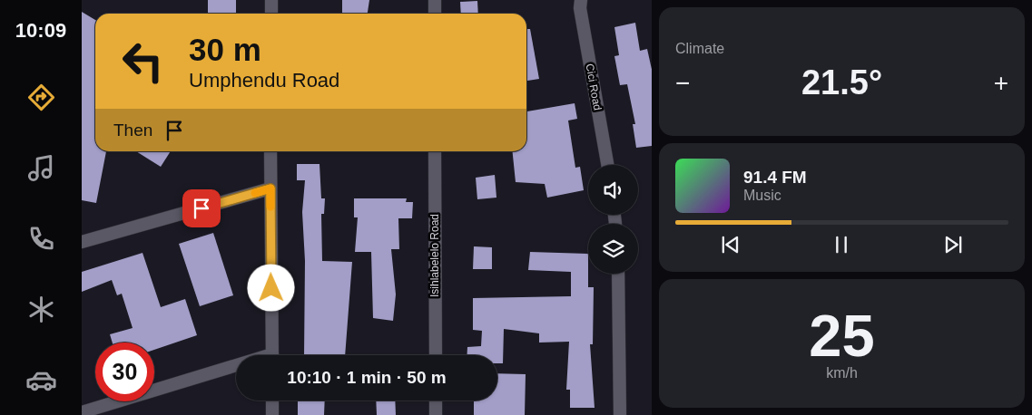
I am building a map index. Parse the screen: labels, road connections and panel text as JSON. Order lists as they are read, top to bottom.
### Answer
{
  "streets": {
    "street": ["Cici Road", "Isihlabelelo Road"]
  },
  "page": {
    "tabs": "10:09",
    "tile": [
      "Climate",
      ["25", "km/h"]
    ],
    "turn": ["30 m", "Umphendu Road"],
    "heat": ["−", "21.5°", "+"],
    "then": "Then",
    "song": ["91.4 FM", "Music"],
    "limit": "30",
    "trip": "10:10 · 1 min · 50 m"
  }
}
